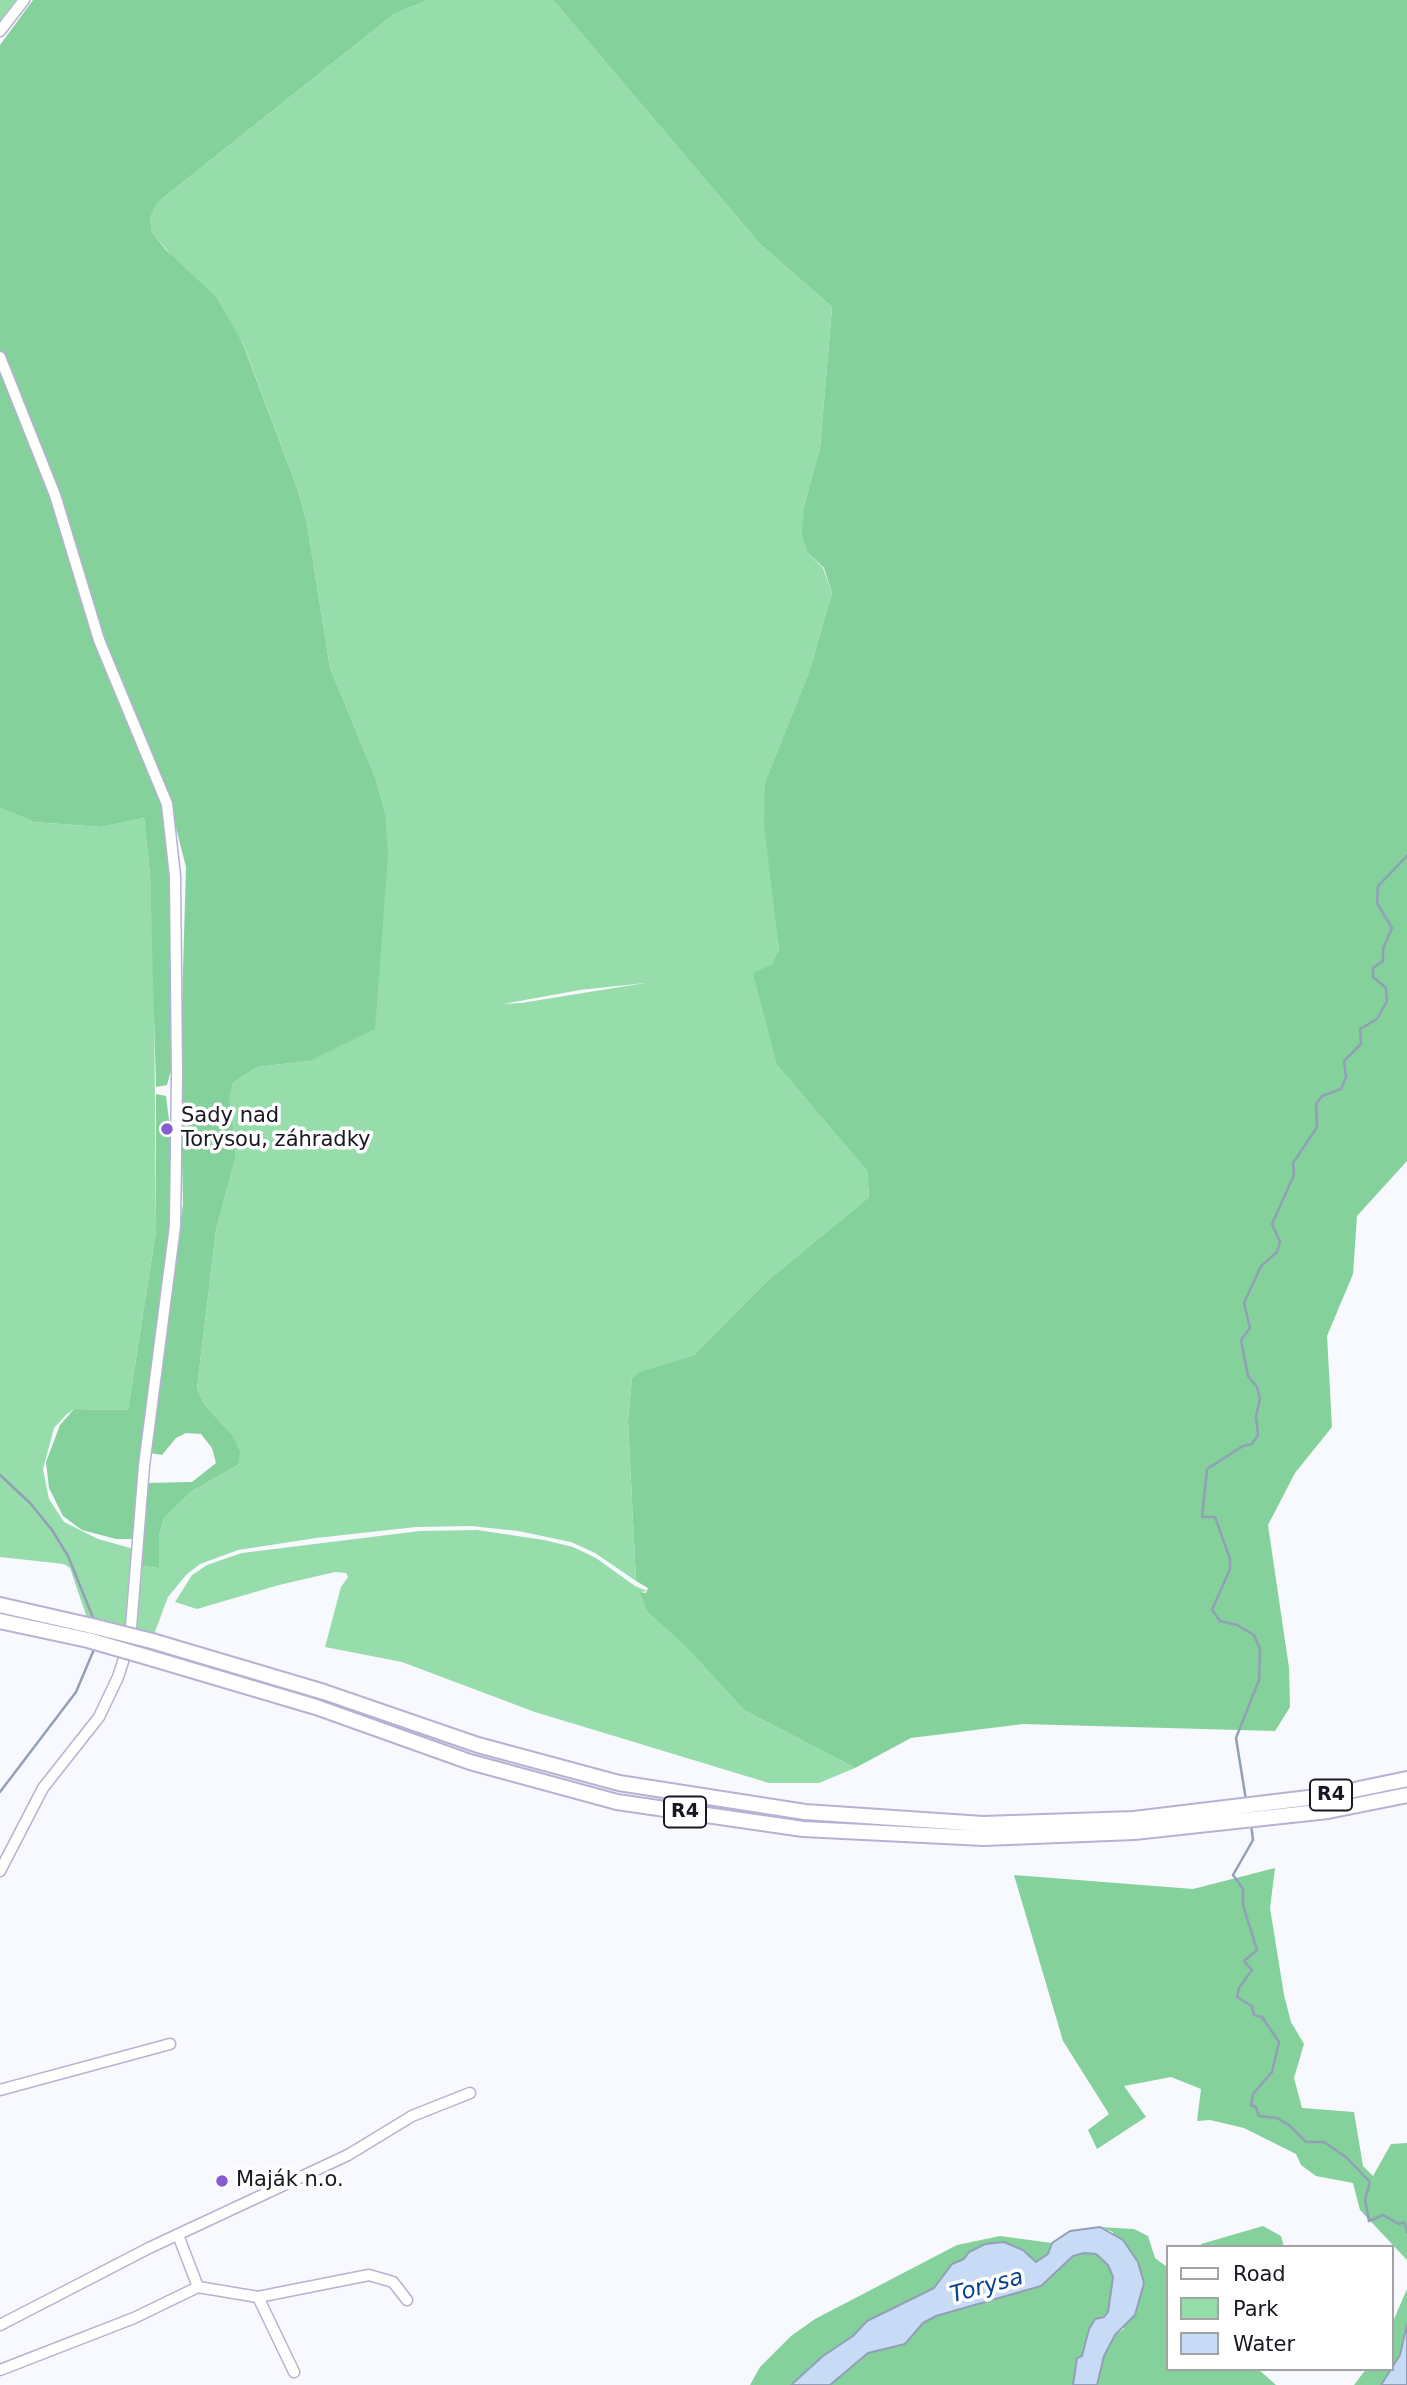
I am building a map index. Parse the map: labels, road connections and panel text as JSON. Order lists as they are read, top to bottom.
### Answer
{
  "streets": {
    "highway": ["R4"]
  },
  "water": ["Torysa"],
  "places": ["Sady nad Torysou, záhradky", "Maják n.o."],
  "legend": ["Road", "Park", "Water"]
}
